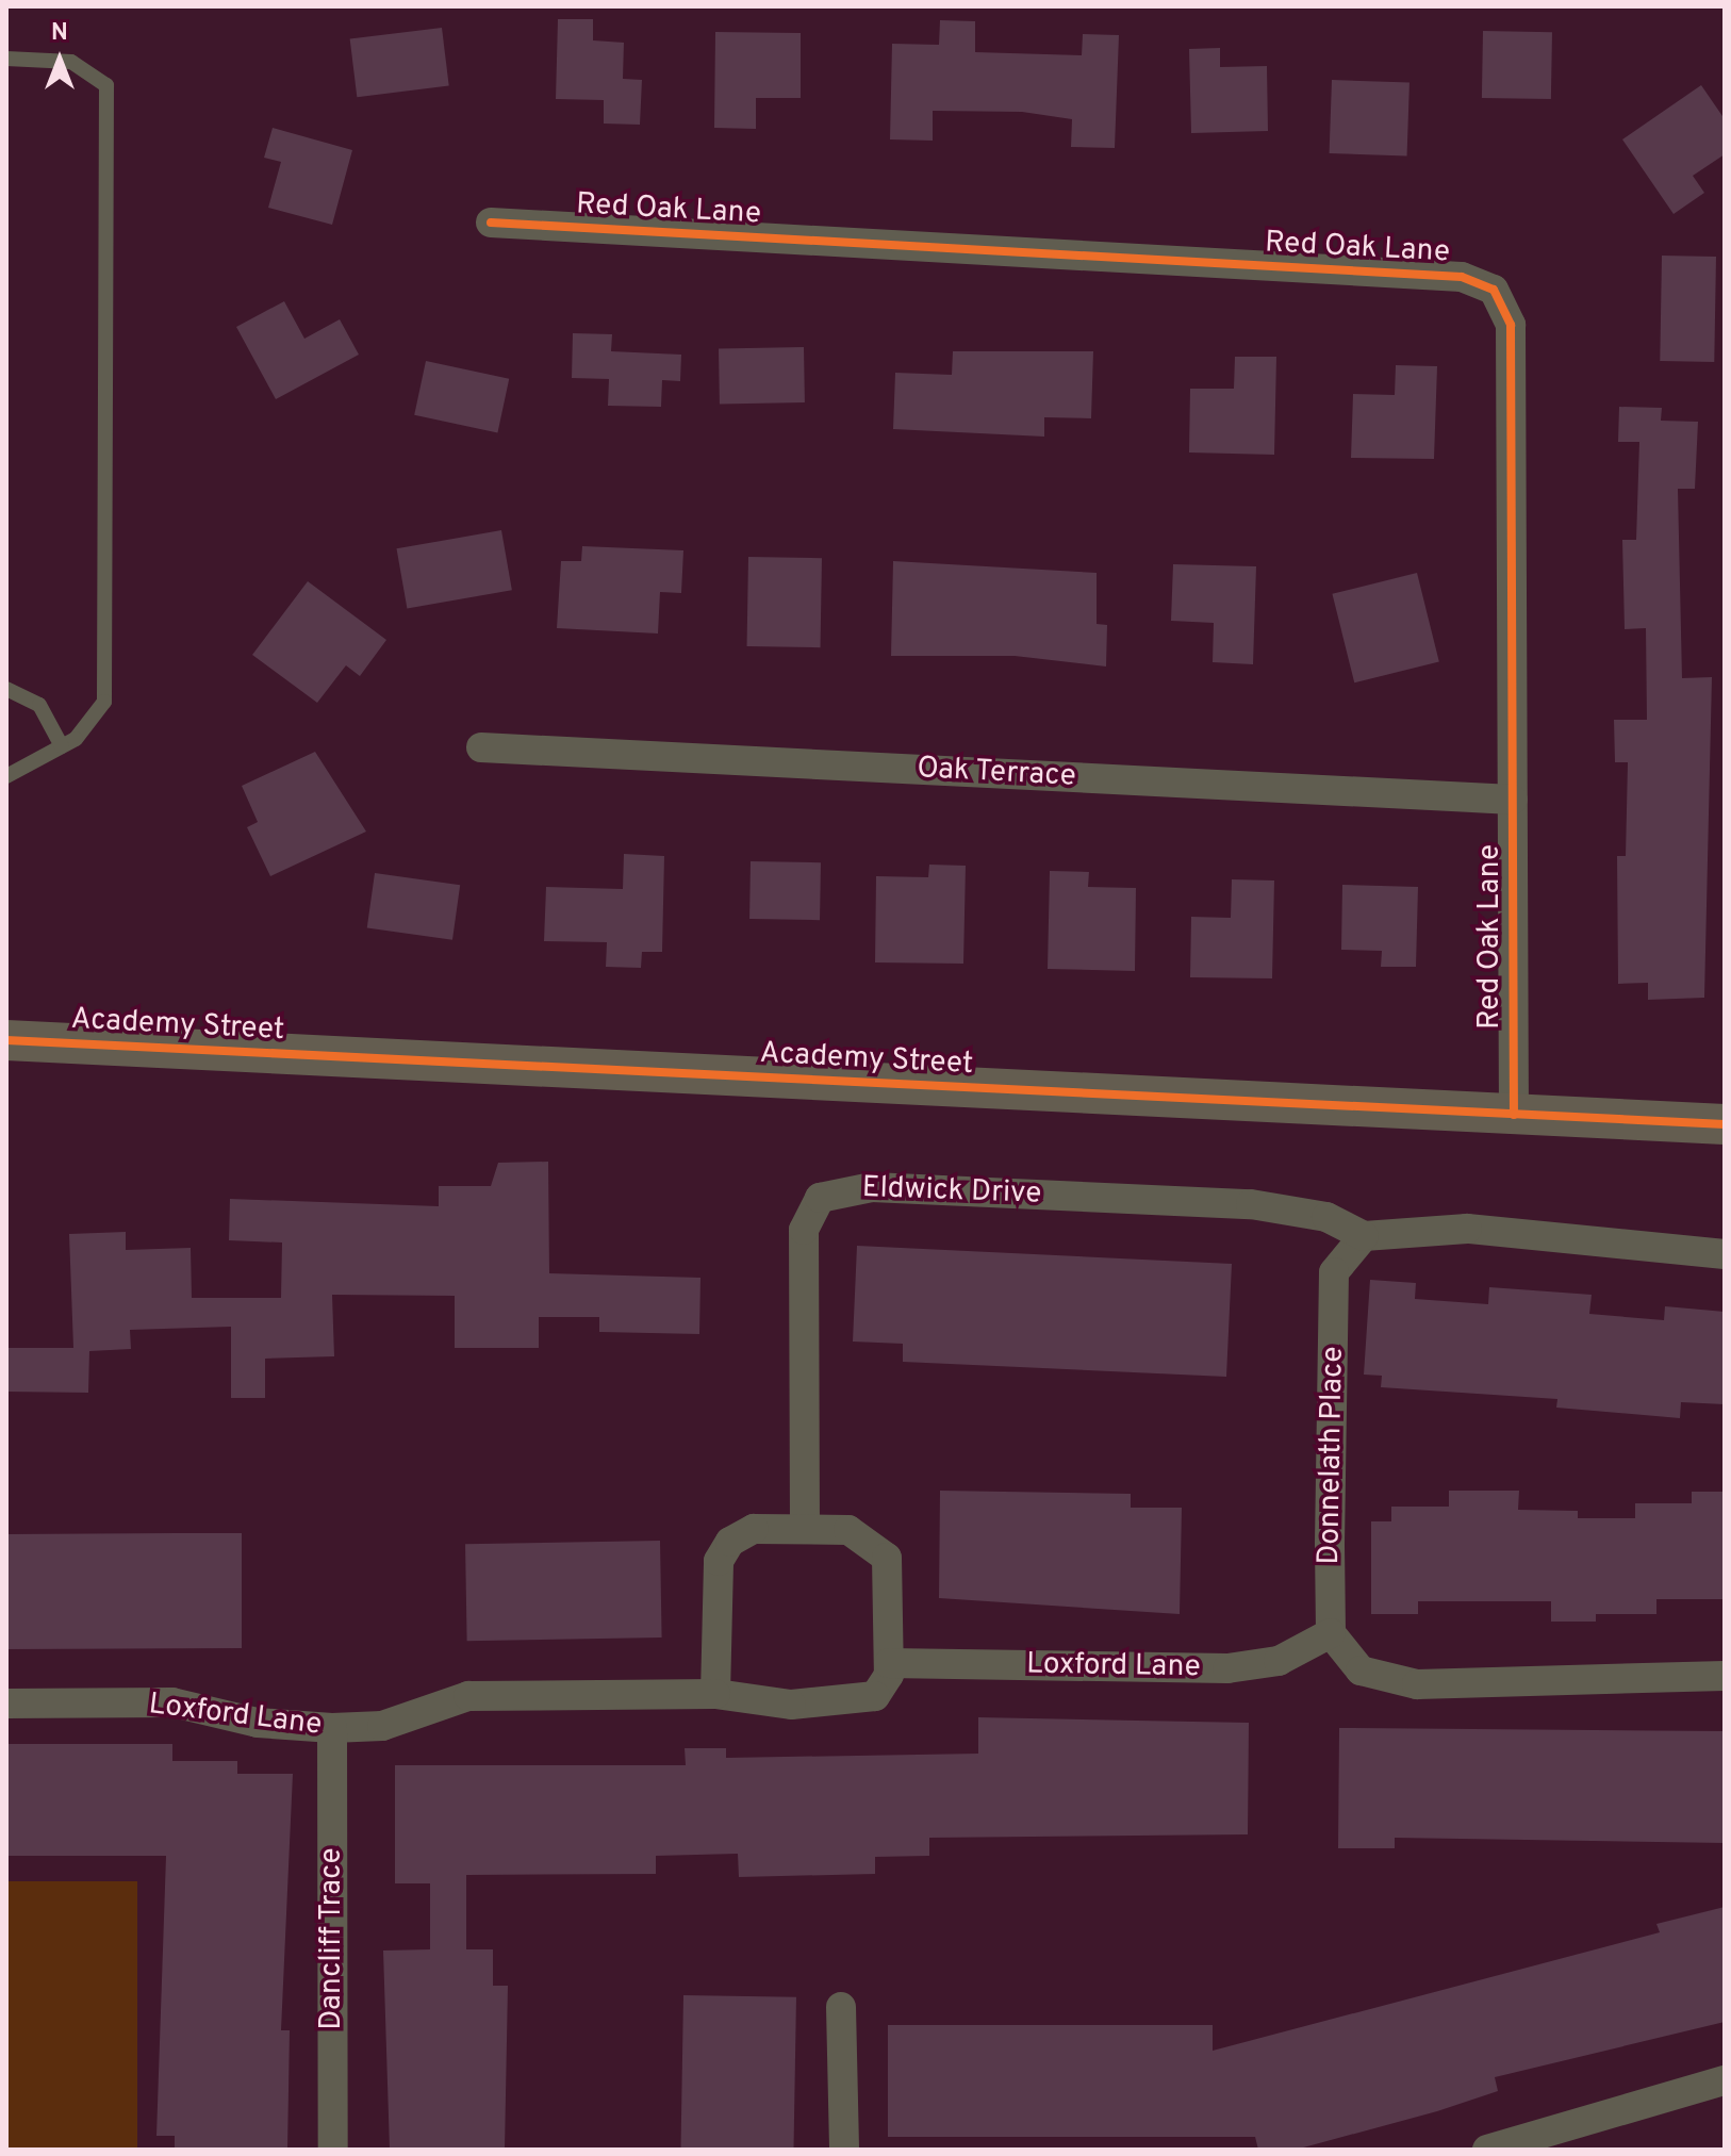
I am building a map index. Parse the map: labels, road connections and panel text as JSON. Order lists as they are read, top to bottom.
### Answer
{
  "streets": {
    "street": [
      "Red Oak Lane",
      "Oak Terrace",
      "Academy Street",
      "Eldwick Drive",
      "Donnelath Place",
      "Loxford Lane",
      "Dancliff Trace"
    ]
  },
  "crossings": [
    ["Red Oak Lane", "Oak Terrace"],
    ["Red Oak Lane", "Academy Street"],
    ["Eldwick Drive", "Donnelath Place"],
    ["Eldwick Drive", "Loxford Lane"],
    ["Donnelath Place", "Loxford Lane"],
    ["Loxford Lane", "Dancliff Trace"]
  ],
  "north": "top"
}
